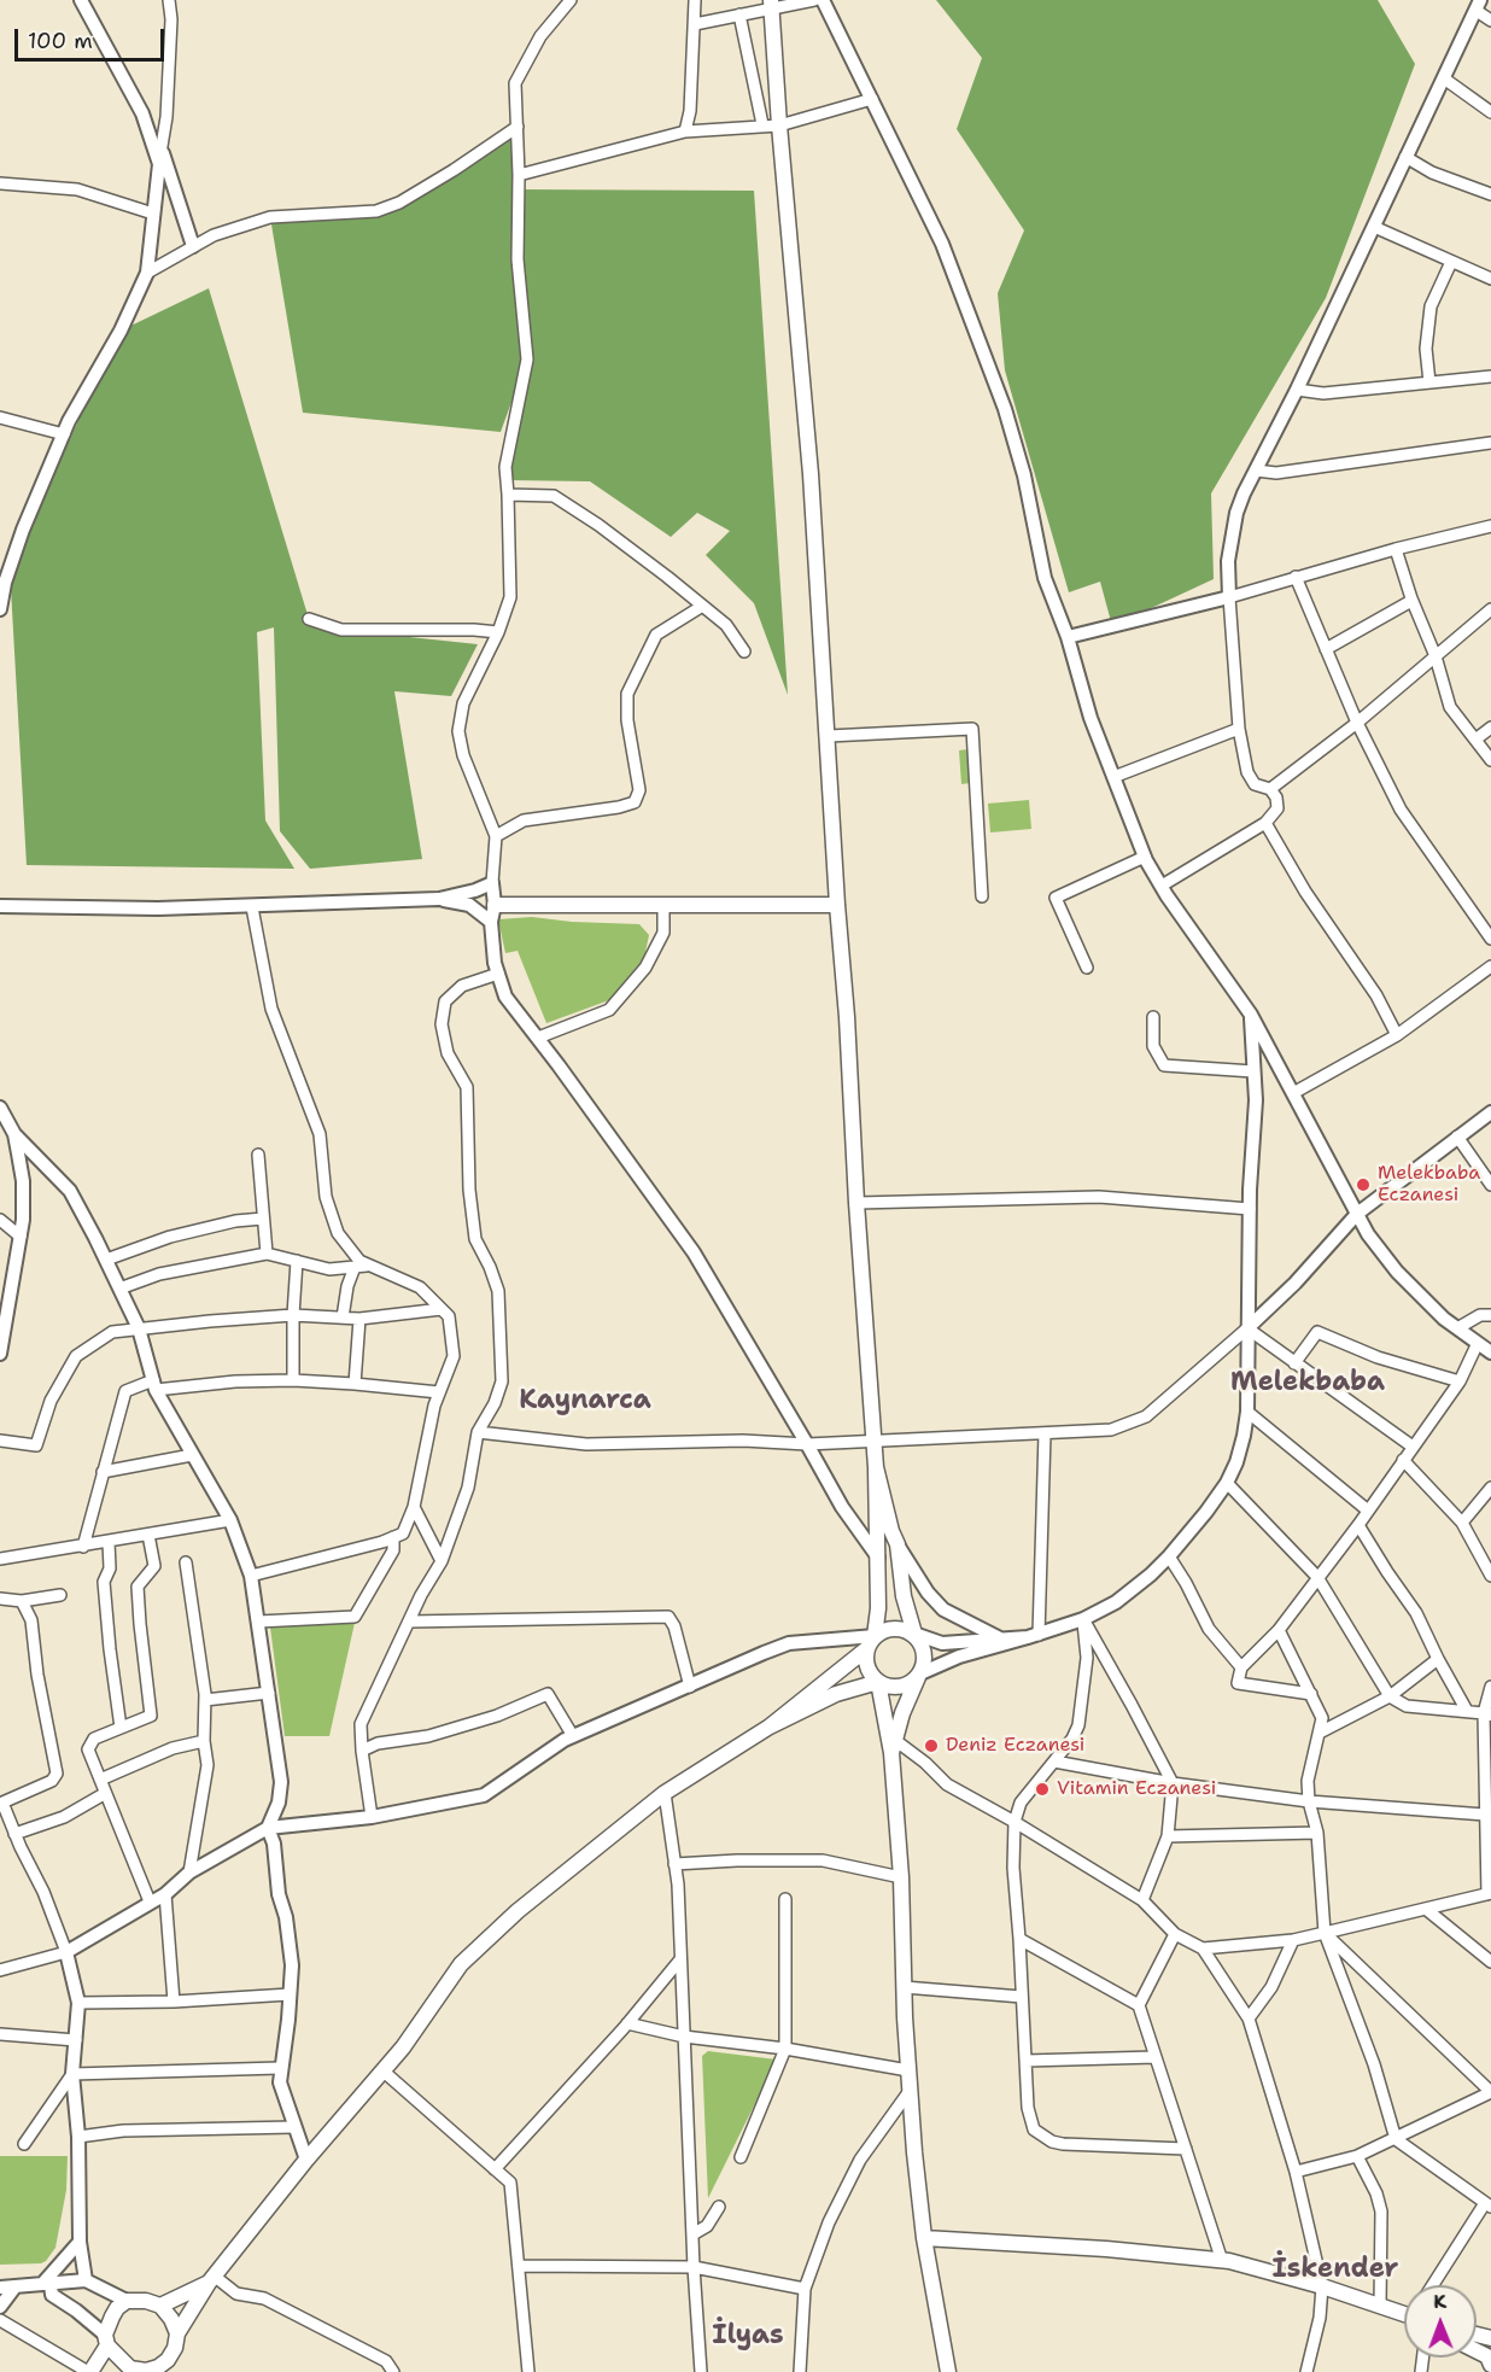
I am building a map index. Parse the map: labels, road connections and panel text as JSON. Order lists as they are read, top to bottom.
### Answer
{
  "districts": [
    "Melekbaba",
    "Kaynarca",
    "İskender",
    "İlyas"
  ],
  "places": ["Melekbaba Eczanesi", "Deniz Eczanesi", "Vitamin Eczanesi"],
  "scale_bar": "100 m",
  "north": "top"
}
